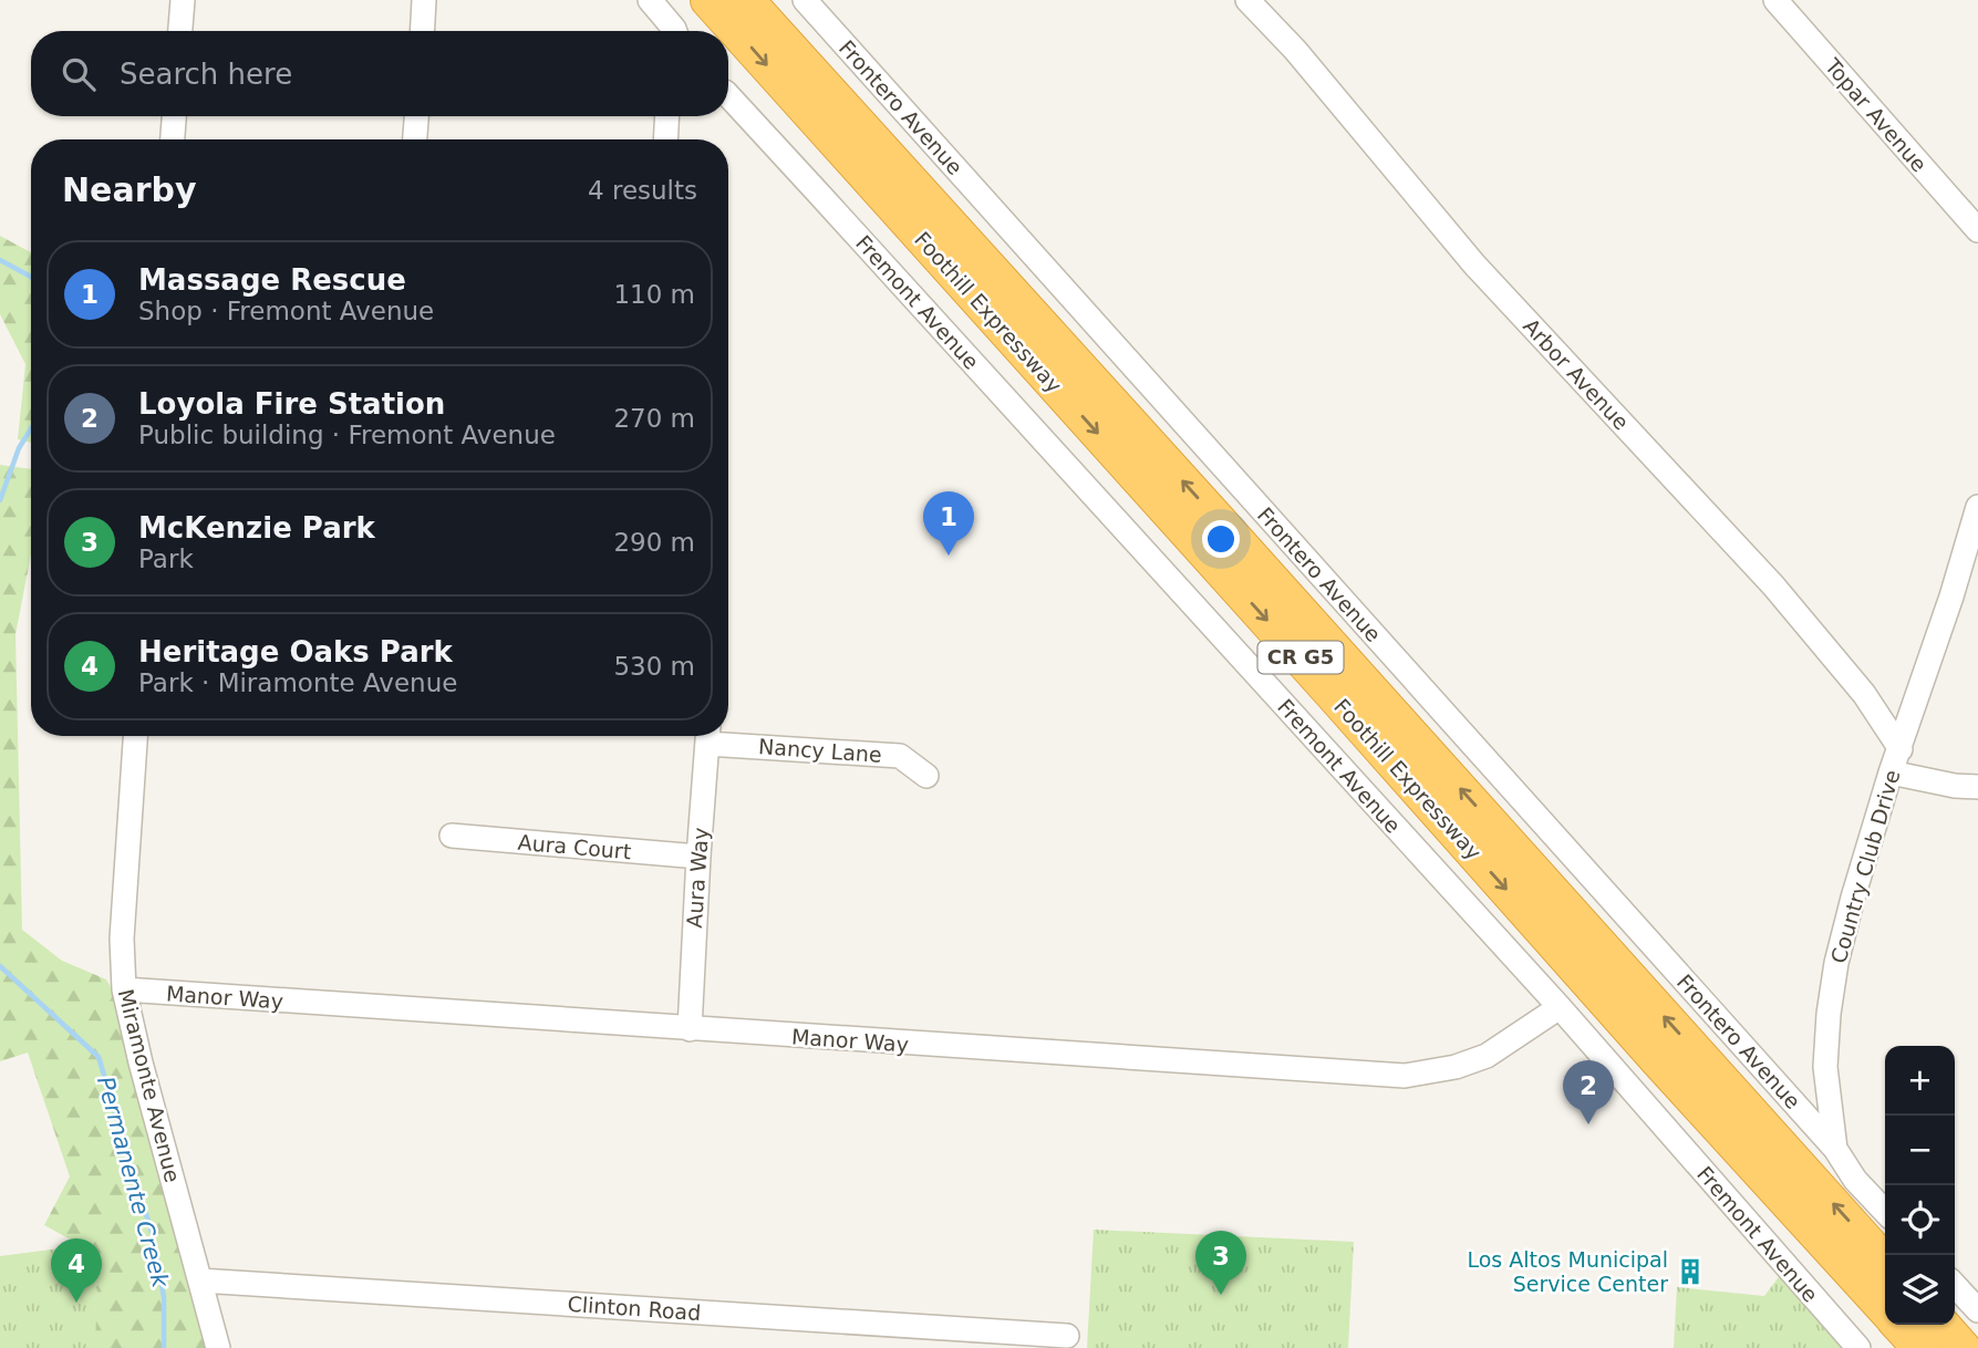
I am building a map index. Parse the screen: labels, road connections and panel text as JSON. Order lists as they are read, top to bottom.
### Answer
{
  "streets": {
    "highway": ["Foothill Expressway", "CR G5"],
    "street": [
      "Frontero Avenue",
      "Topar Avenue",
      "Fremont Avenue",
      "Arbor Avenue",
      "Nancy Lane",
      "Aura Court",
      "Country Club Drive",
      "Aura Way",
      "Manor Way",
      "Miramonte Avenue",
      "Clinton Road"
    ]
  },
  "crossings": [
    ["Frontero Avenue", "Country Club Drive"],
    ["Fremont Avenue", "Manor Way"],
    ["Arbor Avenue", "Country Club Drive"],
    ["Aura Court", "Aura Way"],
    ["Aura Way", "Manor Way"],
    ["Manor Way", "Miramonte Avenue"],
    ["Miramonte Avenue", "Clinton Road"]
  ],
  "water": ["Permanente Creek"],
  "places": {
    "building": ["Los Altos Municipal Service Center"]
  },
  "page": {
    "search": "Search here",
    "heading": ["Nearby", "4 results"],
    "list": [
      {
        "mark": "1",
        "name": "Massage Rescue",
        "note": "Shop · Fremont Avenue",
        "value": "110 m"
      },
      {
        "mark": "2",
        "name": "Loyola Fire Station",
        "note": "Public building · Fremont Avenue",
        "value": "270 m"
      },
      {
        "mark": "3",
        "name": "McKenzie Park",
        "note": "Park",
        "value": "290 m"
      },
      {
        "mark": "4",
        "name": "Heritage Oaks Park",
        "note": "Park · Miramonte Avenue",
        "value": "530 m"
      }
    ],
    "pins": [
      "1",
      "2",
      "3",
      "4"
    ],
    "map_buttons": ["+", "−"]
  }
}
